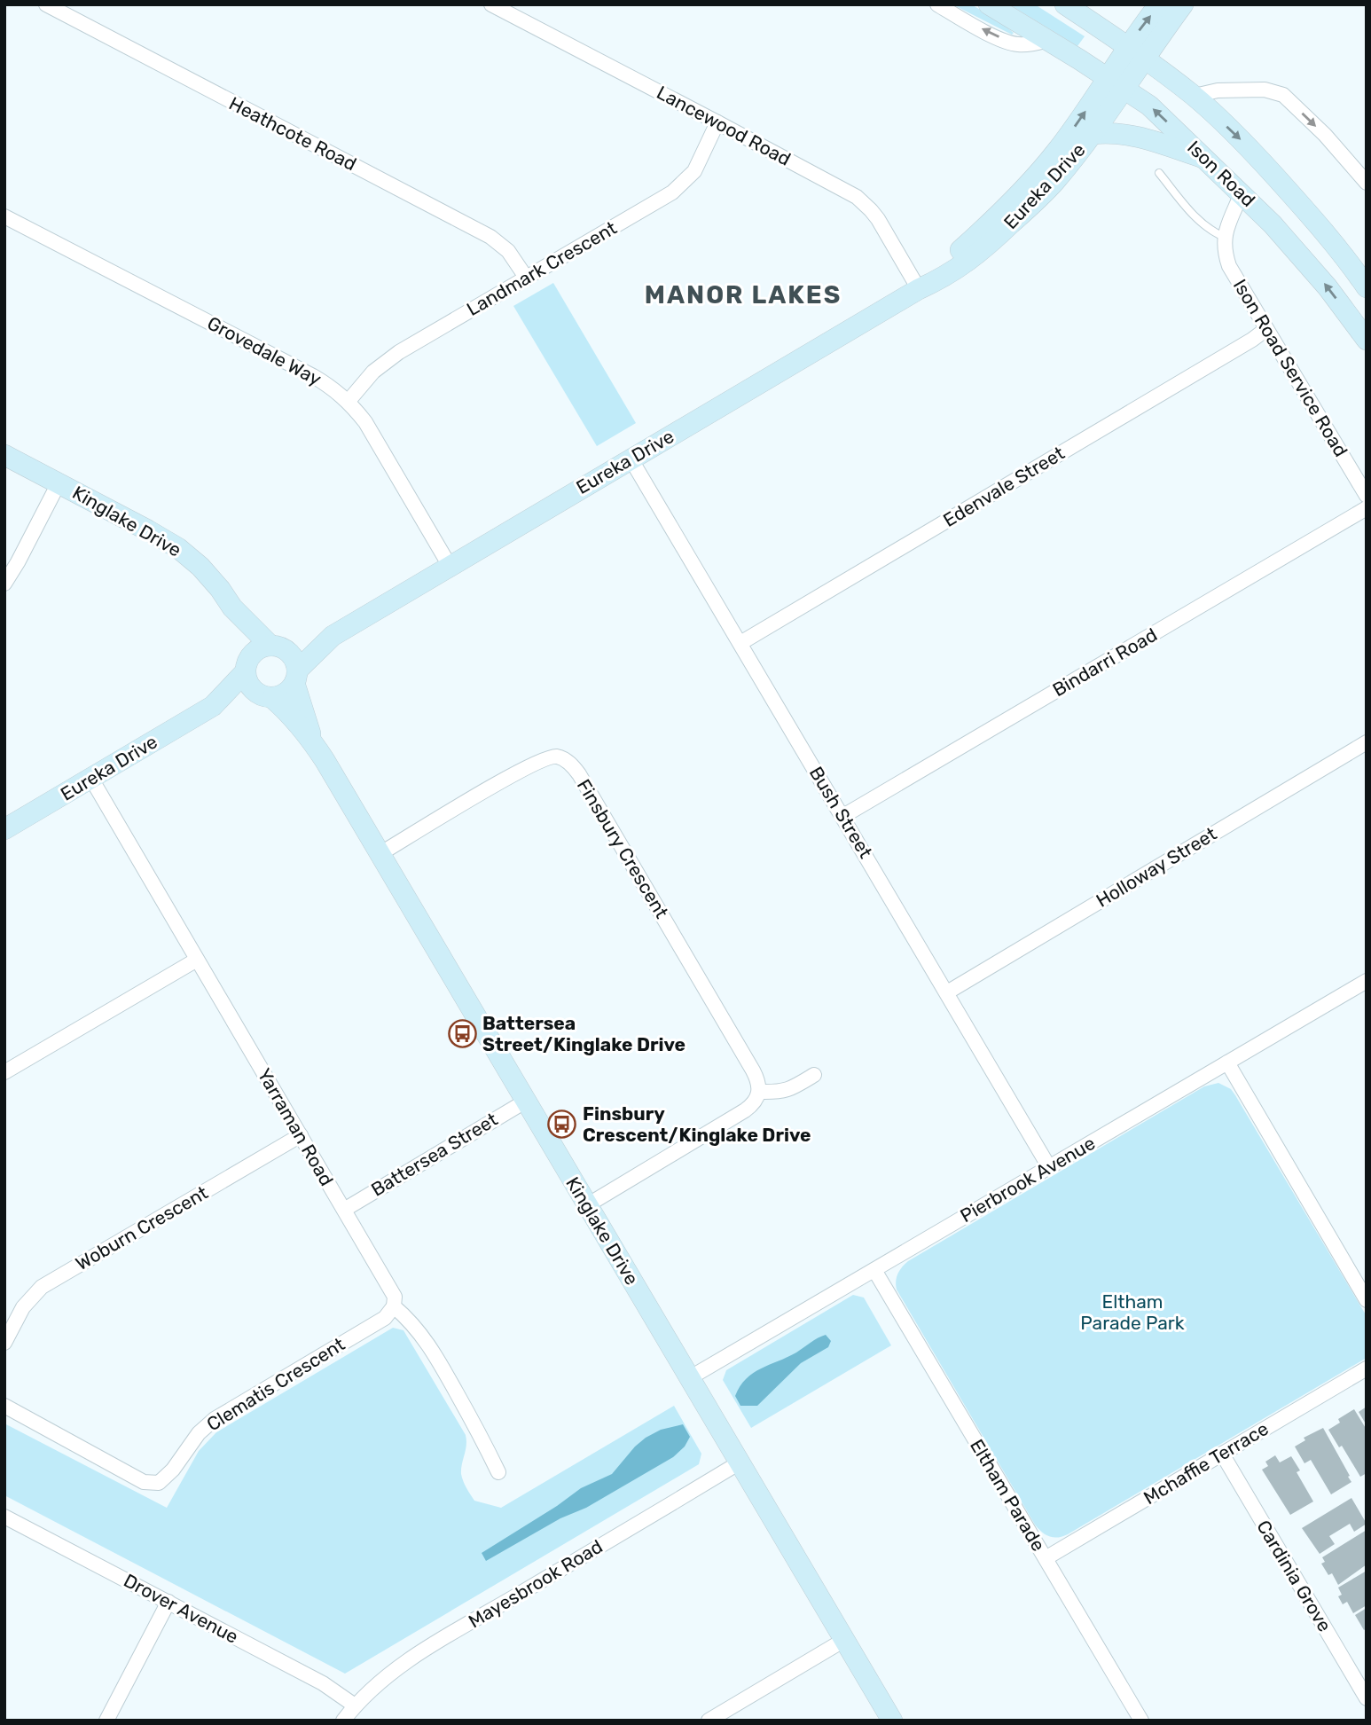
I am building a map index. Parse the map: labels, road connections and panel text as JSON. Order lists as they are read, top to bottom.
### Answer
{
  "streets": {
    "street": [
      "Lancewood Road",
      "Heathcote Road",
      "Ison Road",
      "Eureka Drive",
      "Landmark Crescent",
      "Grovedale Way",
      "Ison Road Service Road",
      "Edenvale Street",
      "Kinglake Drive",
      "Bindarri Road",
      "Bush Street",
      "Finsbury Crescent",
      "Holloway Street",
      "Yarraman Road",
      "Battersea Street",
      "Pierbrook Avenue",
      "Woburn Crescent",
      "Clematis Crescent",
      "Mchaffie Terrace",
      "Eltham Parade",
      "Cardinia Grove",
      "Mayesbrook Road",
      "Drover Avenue"
    ]
  },
  "crossings": [
    ["Lancewood Road", "Eureka Drive"],
    ["Lancewood Road", "Landmark Crescent"],
    ["Heathcote Road", "Landmark Crescent"],
    ["Ison Road", "Eureka Drive"],
    ["Eureka Drive", "Grovedale Way"],
    ["Eureka Drive", "Kinglake Drive"],
    ["Eureka Drive", "Bush Street"],
    ["Eureka Drive", "Yarraman Road"],
    ["Landmark Crescent", "Grovedale Way"],
    ["Ison Road Service Road", "Edenvale Street"],
    ["Edenvale Street", "Bush Street"],
    ["Kinglake Drive", "Finsbury Crescent"],
    ["Kinglake Drive", "Battersea Street"],
    ["Kinglake Drive", "Pierbrook Avenue"],
    ["Kinglake Drive", "Mayesbrook Road"],
    ["Bindarri Road", "Bush Street"],
    ["Bush Street", "Holloway Street"],
    ["Bush Street", "Pierbrook Avenue"],
    ["Yarraman Road", "Battersea Street"],
    ["Yarraman Road", "Woburn Crescent"],
    ["Yarraman Road", "Clematis Crescent"],
    ["Pierbrook Avenue", "Eltham Parade"],
    ["Mchaffie Terrace", "Eltham Parade"],
    ["Mchaffie Terrace", "Cardinia Grove"],
    ["Mayesbrook Road", "Drover Avenue"]
  ],
  "districts": ["MANOR LAKES"],
  "parks": ["Eltham Parade Park"],
  "places": {
    "bus stop": ["Battersea Street/Kinglake Drive", "Finsbury Crescent/Kinglake Drive"]
  }
}
